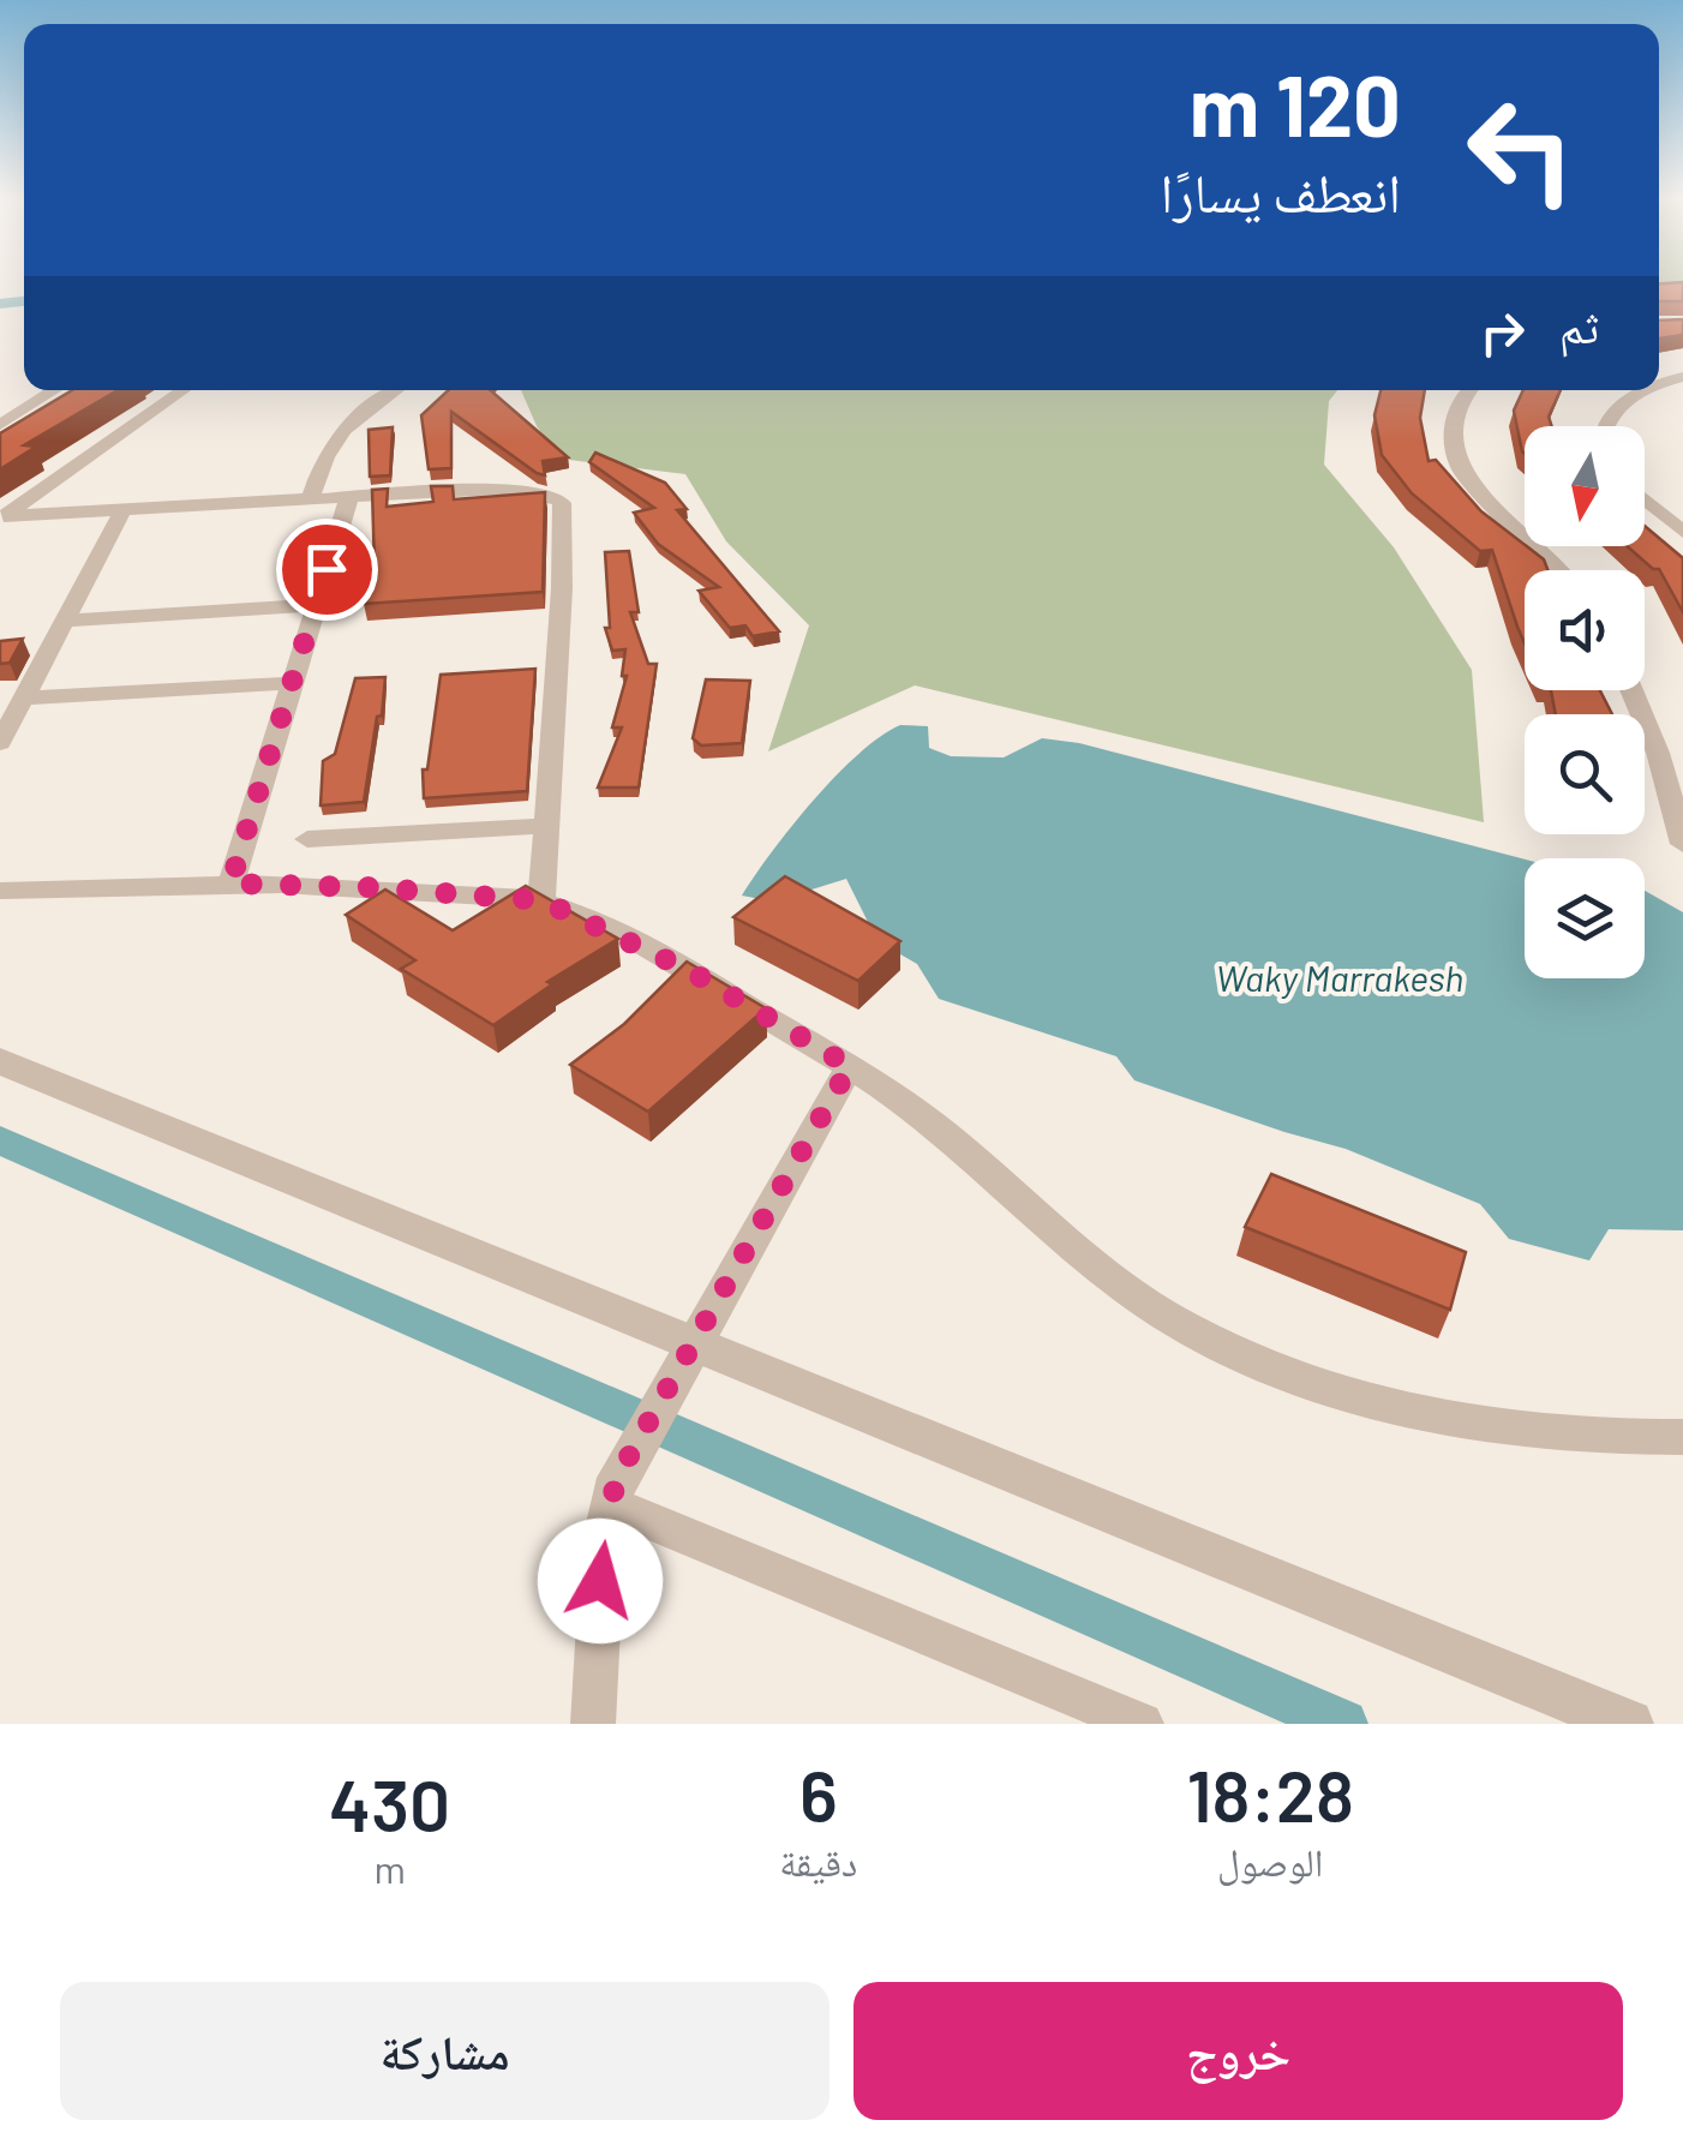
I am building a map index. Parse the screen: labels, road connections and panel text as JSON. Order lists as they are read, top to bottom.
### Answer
{
  "water": ["Waky Marrakesh"],
  "north": "bottom",
  "page": {
    "turn": ["120 m", "انعطف يسارًا"],
    "then": "ثم",
    "eta": [
      "18:28",
      "الوصول",
      "6",
      "دقيقة",
      "430",
      "m"
    ],
    "buttons": ["خروج", "مشاركة"]
  }
}
